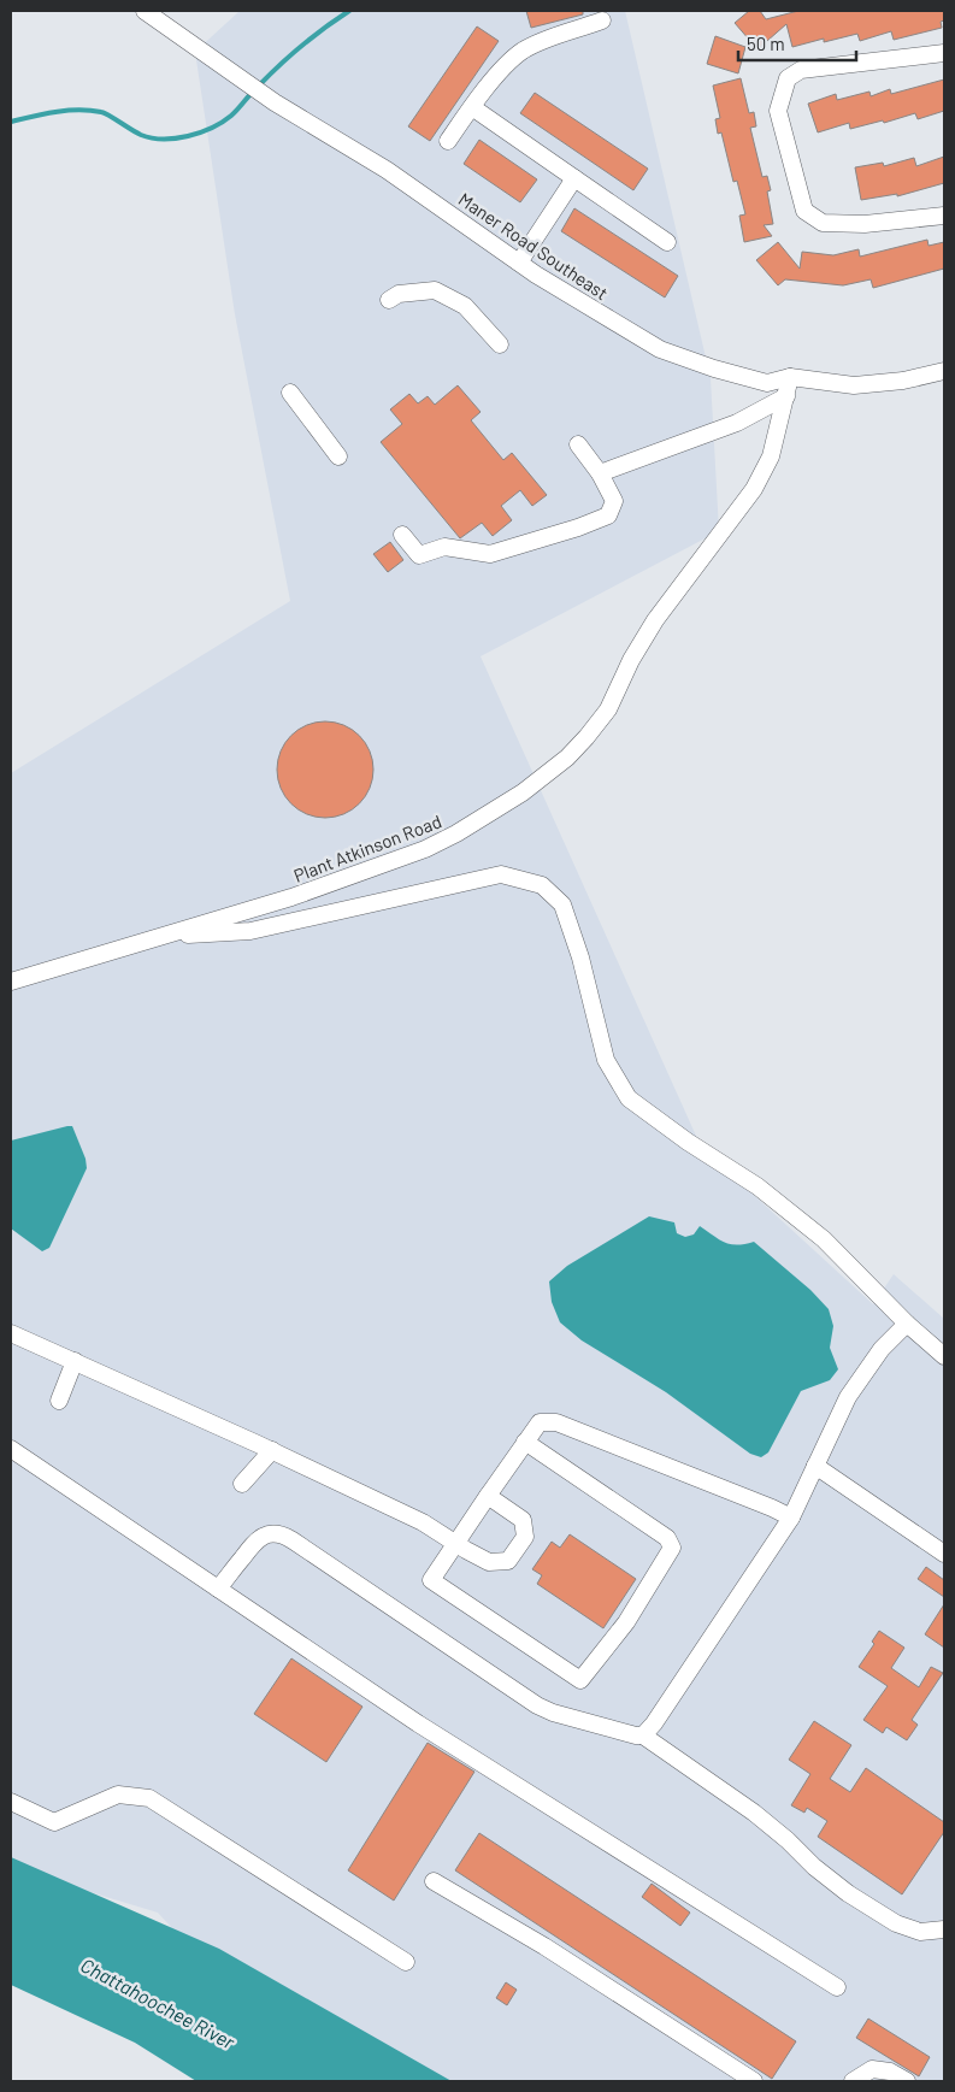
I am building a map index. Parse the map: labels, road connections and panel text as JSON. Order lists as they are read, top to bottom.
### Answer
{
  "streets": {
    "street": ["Maner Road Southeast", "Plant Atkinson Road"]
  },
  "crossings": [
    ["Maner Road Southeast", "Plant Atkinson Road"]
  ],
  "water": ["Chattahoochee River"],
  "scale_bar": "50 m"
}
